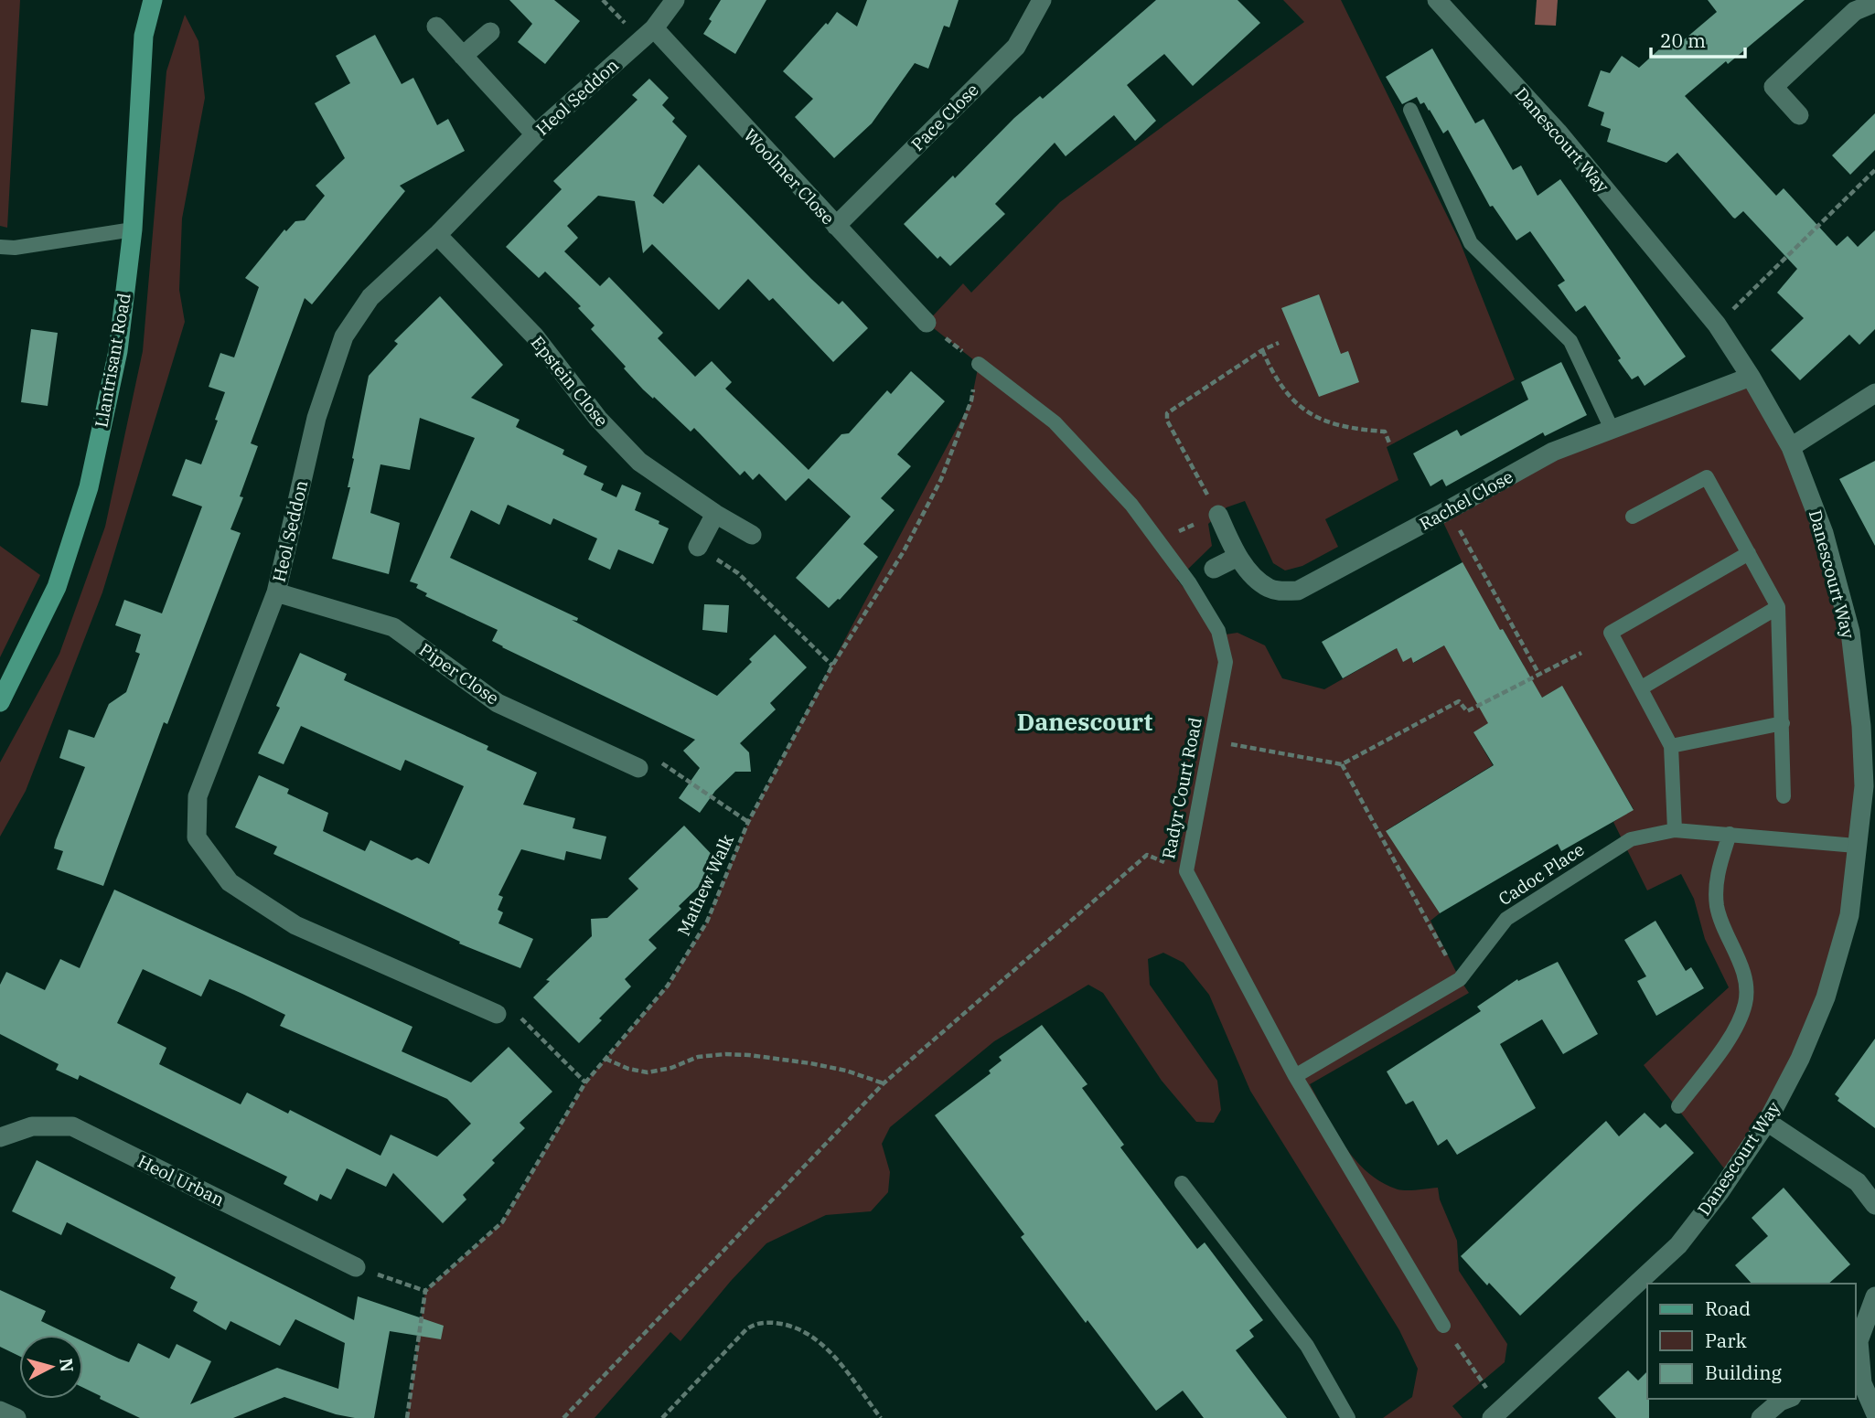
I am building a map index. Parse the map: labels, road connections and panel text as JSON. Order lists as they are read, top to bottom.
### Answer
{
  "streets": {
    "main road": ["Llantrisant Road"],
    "street": [
      "Heol Seddon",
      "Pace Close",
      "Danescourt Way",
      "Woolmer Close",
      "Epstein Close",
      "Rachel Close",
      "Piper Close",
      "Heol Urban"
    ],
    "lane": ["Radyr Court Road", "Cadoc Place"],
    "path": ["Mathew Walk"]
  },
  "crossings": [
    ["Heol Seddon", "Woolmer Close"],
    ["Heol Seddon", "Epstein Close"],
    ["Heol Seddon", "Piper Close"],
    ["Pace Close", "Woolmer Close"],
    ["Danescourt Way", "Rachel Close"],
    ["Danescourt Way", "Cadoc Place"],
    ["Radyr Court Road", "Cadoc Place"],
    ["Radyr Court Road", "Mathew Walk"]
  ],
  "districts": ["Danescourt"],
  "legend": ["Road", "Park", "Building"],
  "scale_bar": "20 m",
  "north": "right"
}
